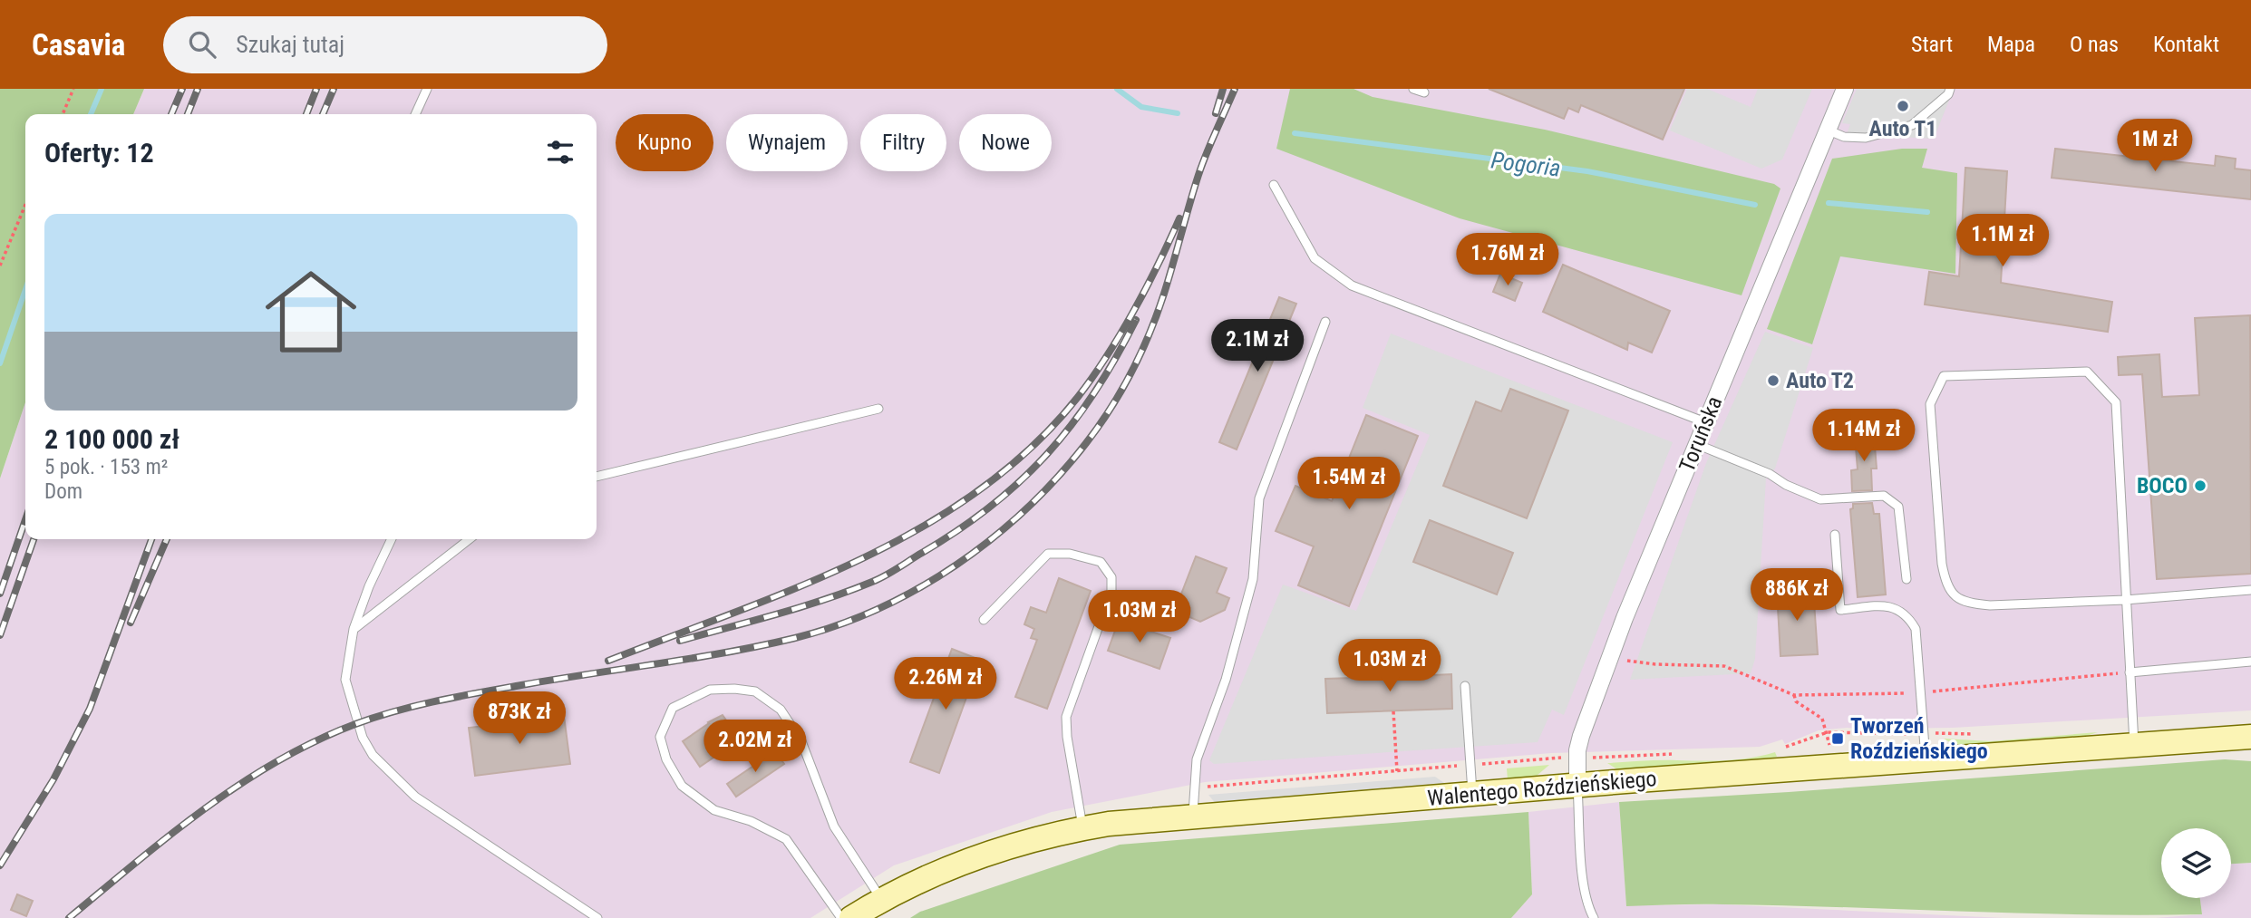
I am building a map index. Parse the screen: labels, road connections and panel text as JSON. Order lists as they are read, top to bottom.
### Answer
{
  "streets": {
    "street": ["Toruńska", "Walentego Roździeńskiego"]
  },
  "crossings": [
    ["Toruńska", "Walentego Roździeńskiego"]
  ],
  "water": ["Pogoria"],
  "places": {
    "other": ["Auto T1", "Auto T2", "BOCO"],
    "transit": ["Tworzeń Roździeńskiego"]
  },
  "page": {
    "header": "Casavia",
    "search": "Szukaj tutaj",
    "nav": [
      "Start",
      "Mapa",
      "O nas",
      "Kontakt"
    ],
    "chip": [
      "Kupno",
      "Wynajem",
      "Filtry",
      "Nowe"
    ],
    "heading": "Oferty: 12",
    "price": [
      "1M zł",
      "1.1M zł",
      "1.76M zł",
      "2.1M zł",
      "1.14M zł",
      "1.54M zł",
      "886K zł",
      "1.03M zł",
      "1.03M zł",
      "2.26M zł",
      "873K zł",
      "2.02M zł"
    ],
    "list": [
      {
        "name": "2 100 000 zł",
        "note": "5 pok. · 153 m² · Dom"
      }
    ]
  }
}
